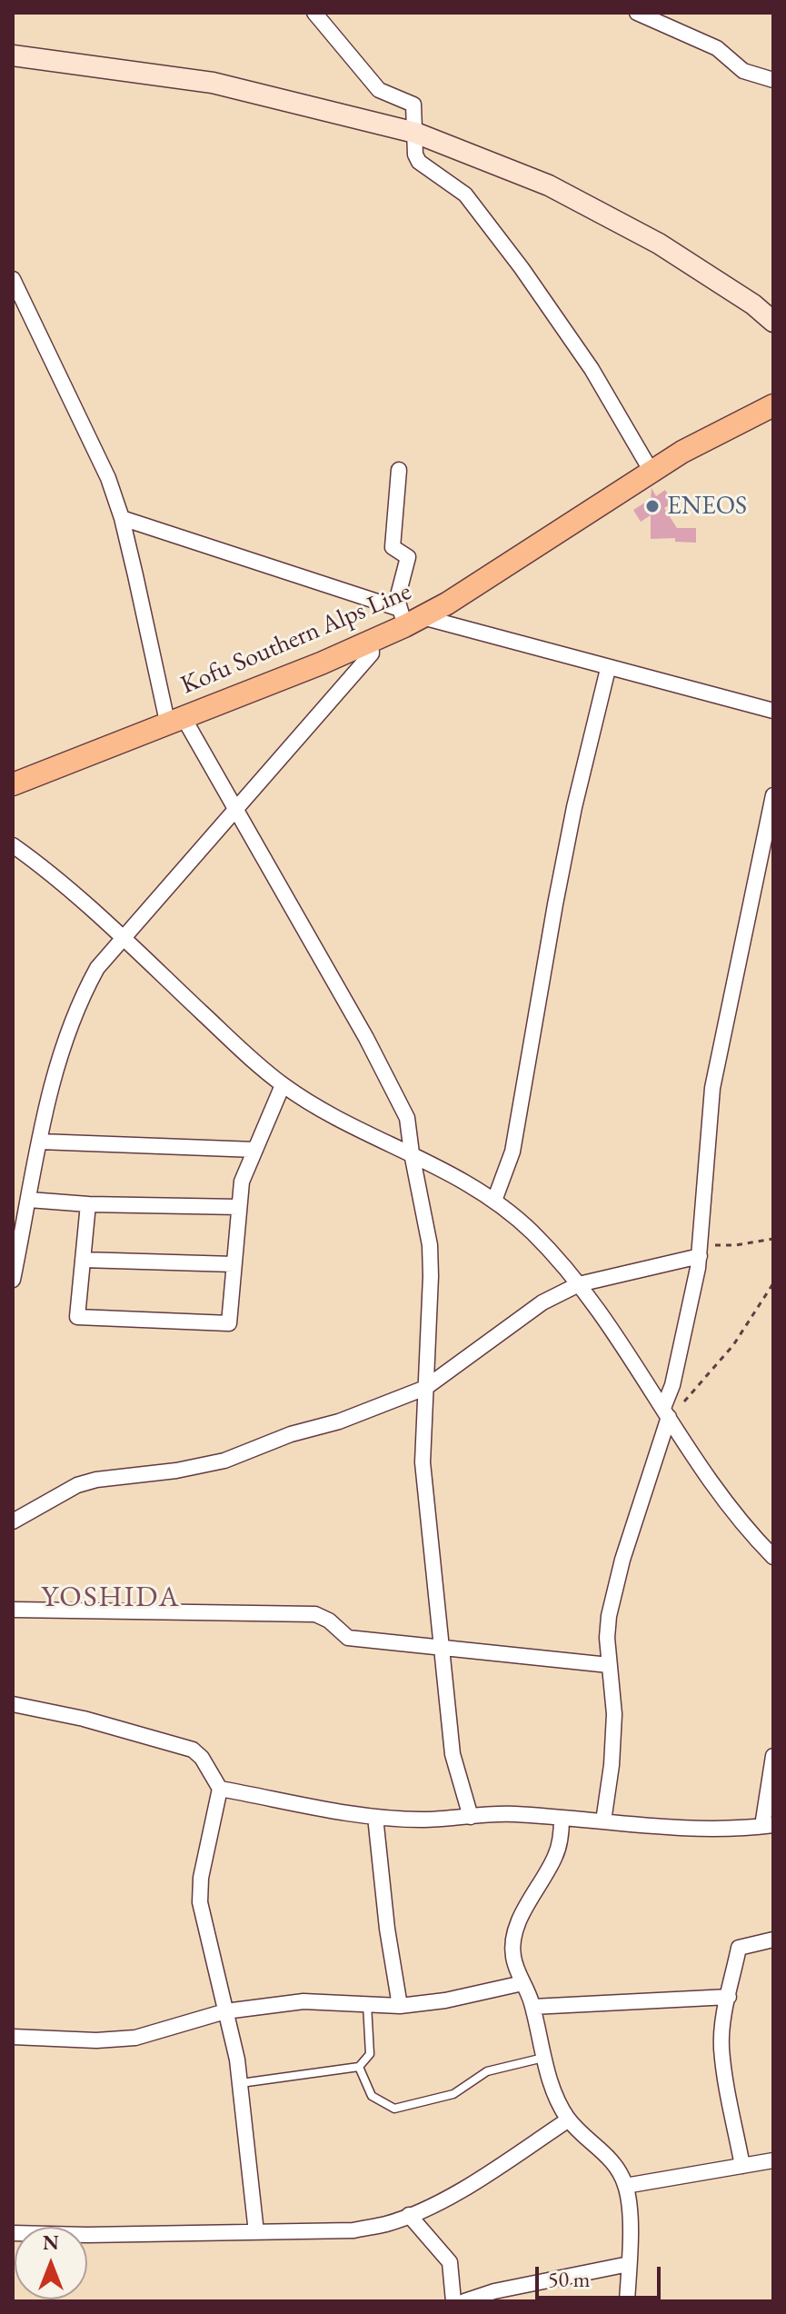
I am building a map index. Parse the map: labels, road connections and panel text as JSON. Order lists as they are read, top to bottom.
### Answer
{
  "streets": {
    "main road": ["Kofu Southern Alps Line"]
  },
  "districts": ["YOSHIDA"],
  "places": ["ENEOS"],
  "scale_bar": "50 m",
  "north": "top"
}
